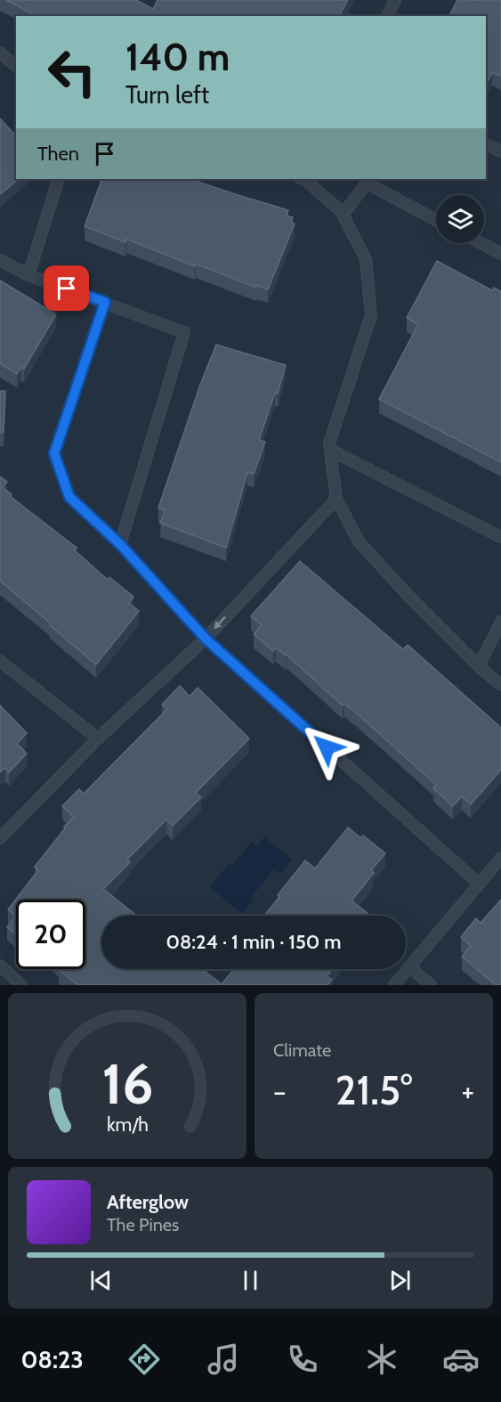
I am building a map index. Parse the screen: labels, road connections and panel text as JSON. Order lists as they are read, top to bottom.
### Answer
{
  "page": {
    "turn": ["140 m", "Turn left"],
    "then": "Then",
    "limit": "20",
    "trip": "08:24 · 1 min · 150 m",
    "tile": "Climate",
    "heat": ["−", "21.5°", "+"],
    "song": ["Afterglow", "The Pines"],
    "tabs": "08:23",
    "gauge": ["16", "km/h"]
  }
}
